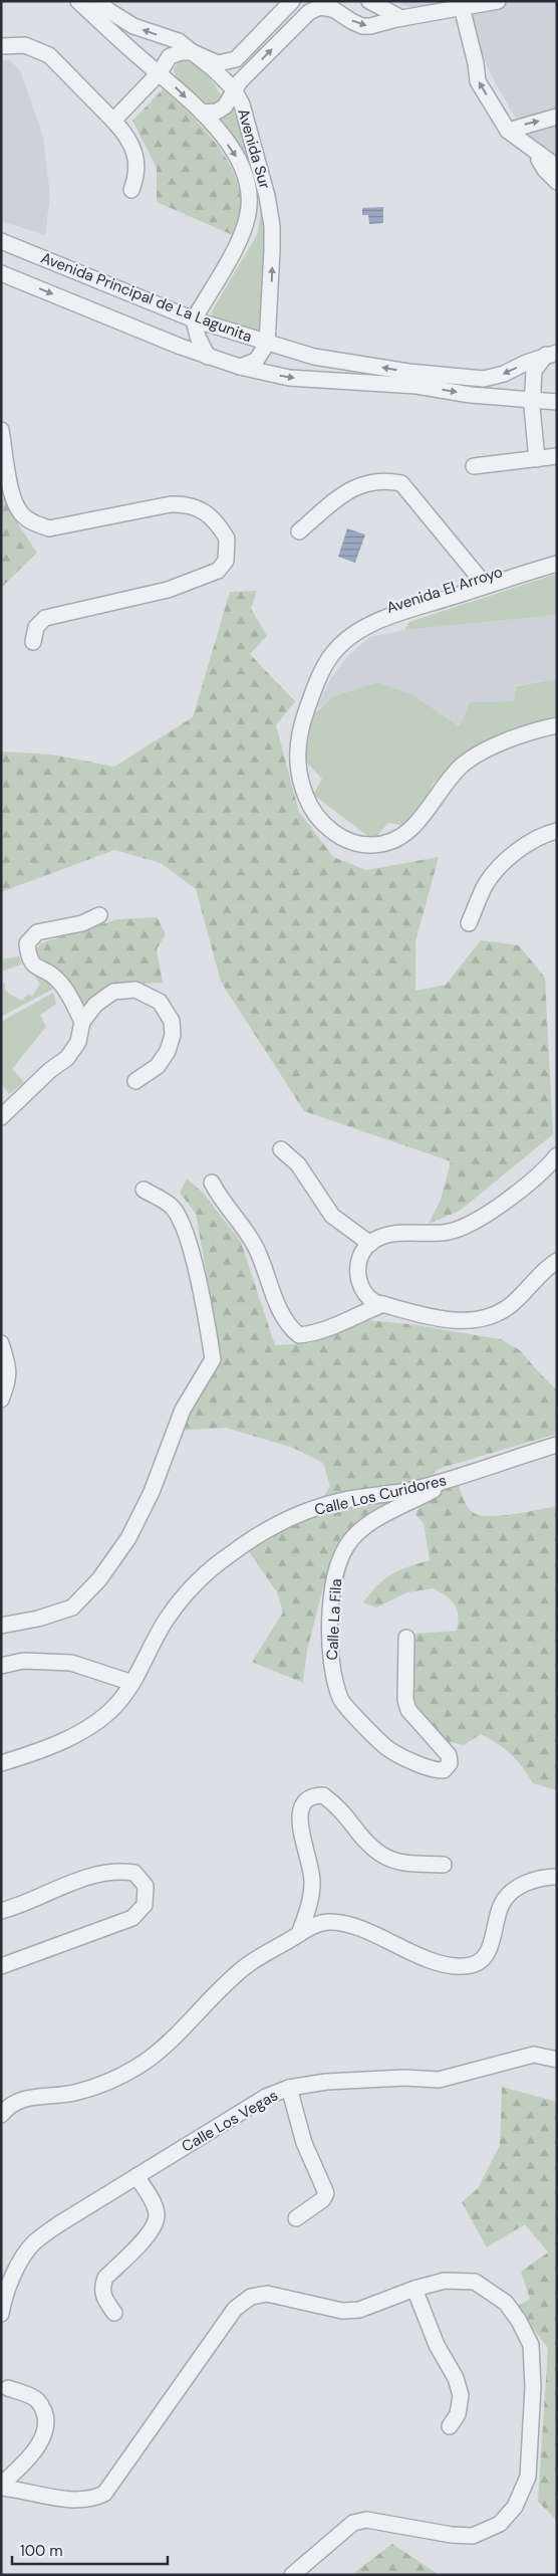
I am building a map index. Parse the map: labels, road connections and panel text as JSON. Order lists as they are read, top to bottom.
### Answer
{
  "streets": {
    "street": [
      "Avenida Sur",
      "Avenida Principal de La Lagunita",
      "Avenida El Arroyo",
      "Calle Los Curidores",
      "Calle La Fila",
      "Calle Los Vegas"
    ]
  },
  "crossings": [
    ["Avenida Sur", "Avenida Principal de La Lagunita"],
    ["Calle Los Curidores", "Calle La Fila"]
  ],
  "scale_bar": "100 m"
}
